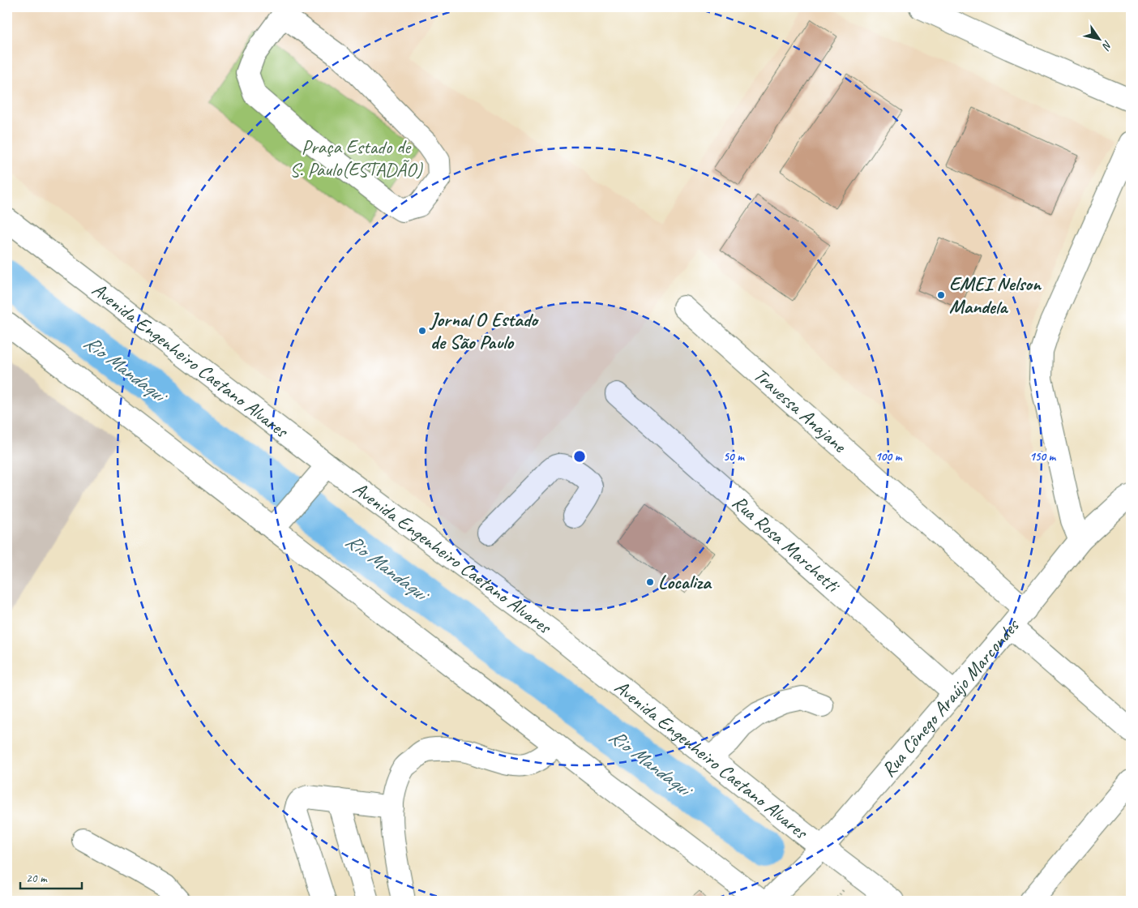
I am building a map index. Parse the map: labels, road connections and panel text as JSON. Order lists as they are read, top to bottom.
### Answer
{
  "streets": {
    "main road": [
      "Avenida Engenheiro Caetano Alvares",
      "Travessa Anajane",
      "Rua Rosa Marchetti",
      "Rua Cônego Araújo Marcondes"
    ]
  },
  "crossings": [
    ["Avenida Engenheiro Caetano Alvares", "Rua Cônego Araújo Marcondes"],
    ["Travessa Anajane", "Rua Cônego Araújo Marcondes"],
    ["Rua Rosa Marchetti", "Rua Cônego Araújo Marcondes"]
  ],
  "water": ["Rio Mandaqui"],
  "parks": ["Praça Estado de S. Paulo(ESTADÃO)"],
  "places": ["EMEI Nelson Mandela", "Jornal O Estado de São Paulo", "Localiza"],
  "scale_bar": "20 m",
  "north": "bottom right",
  "rings": ["50 m", "100 m", "150 m"]
}
